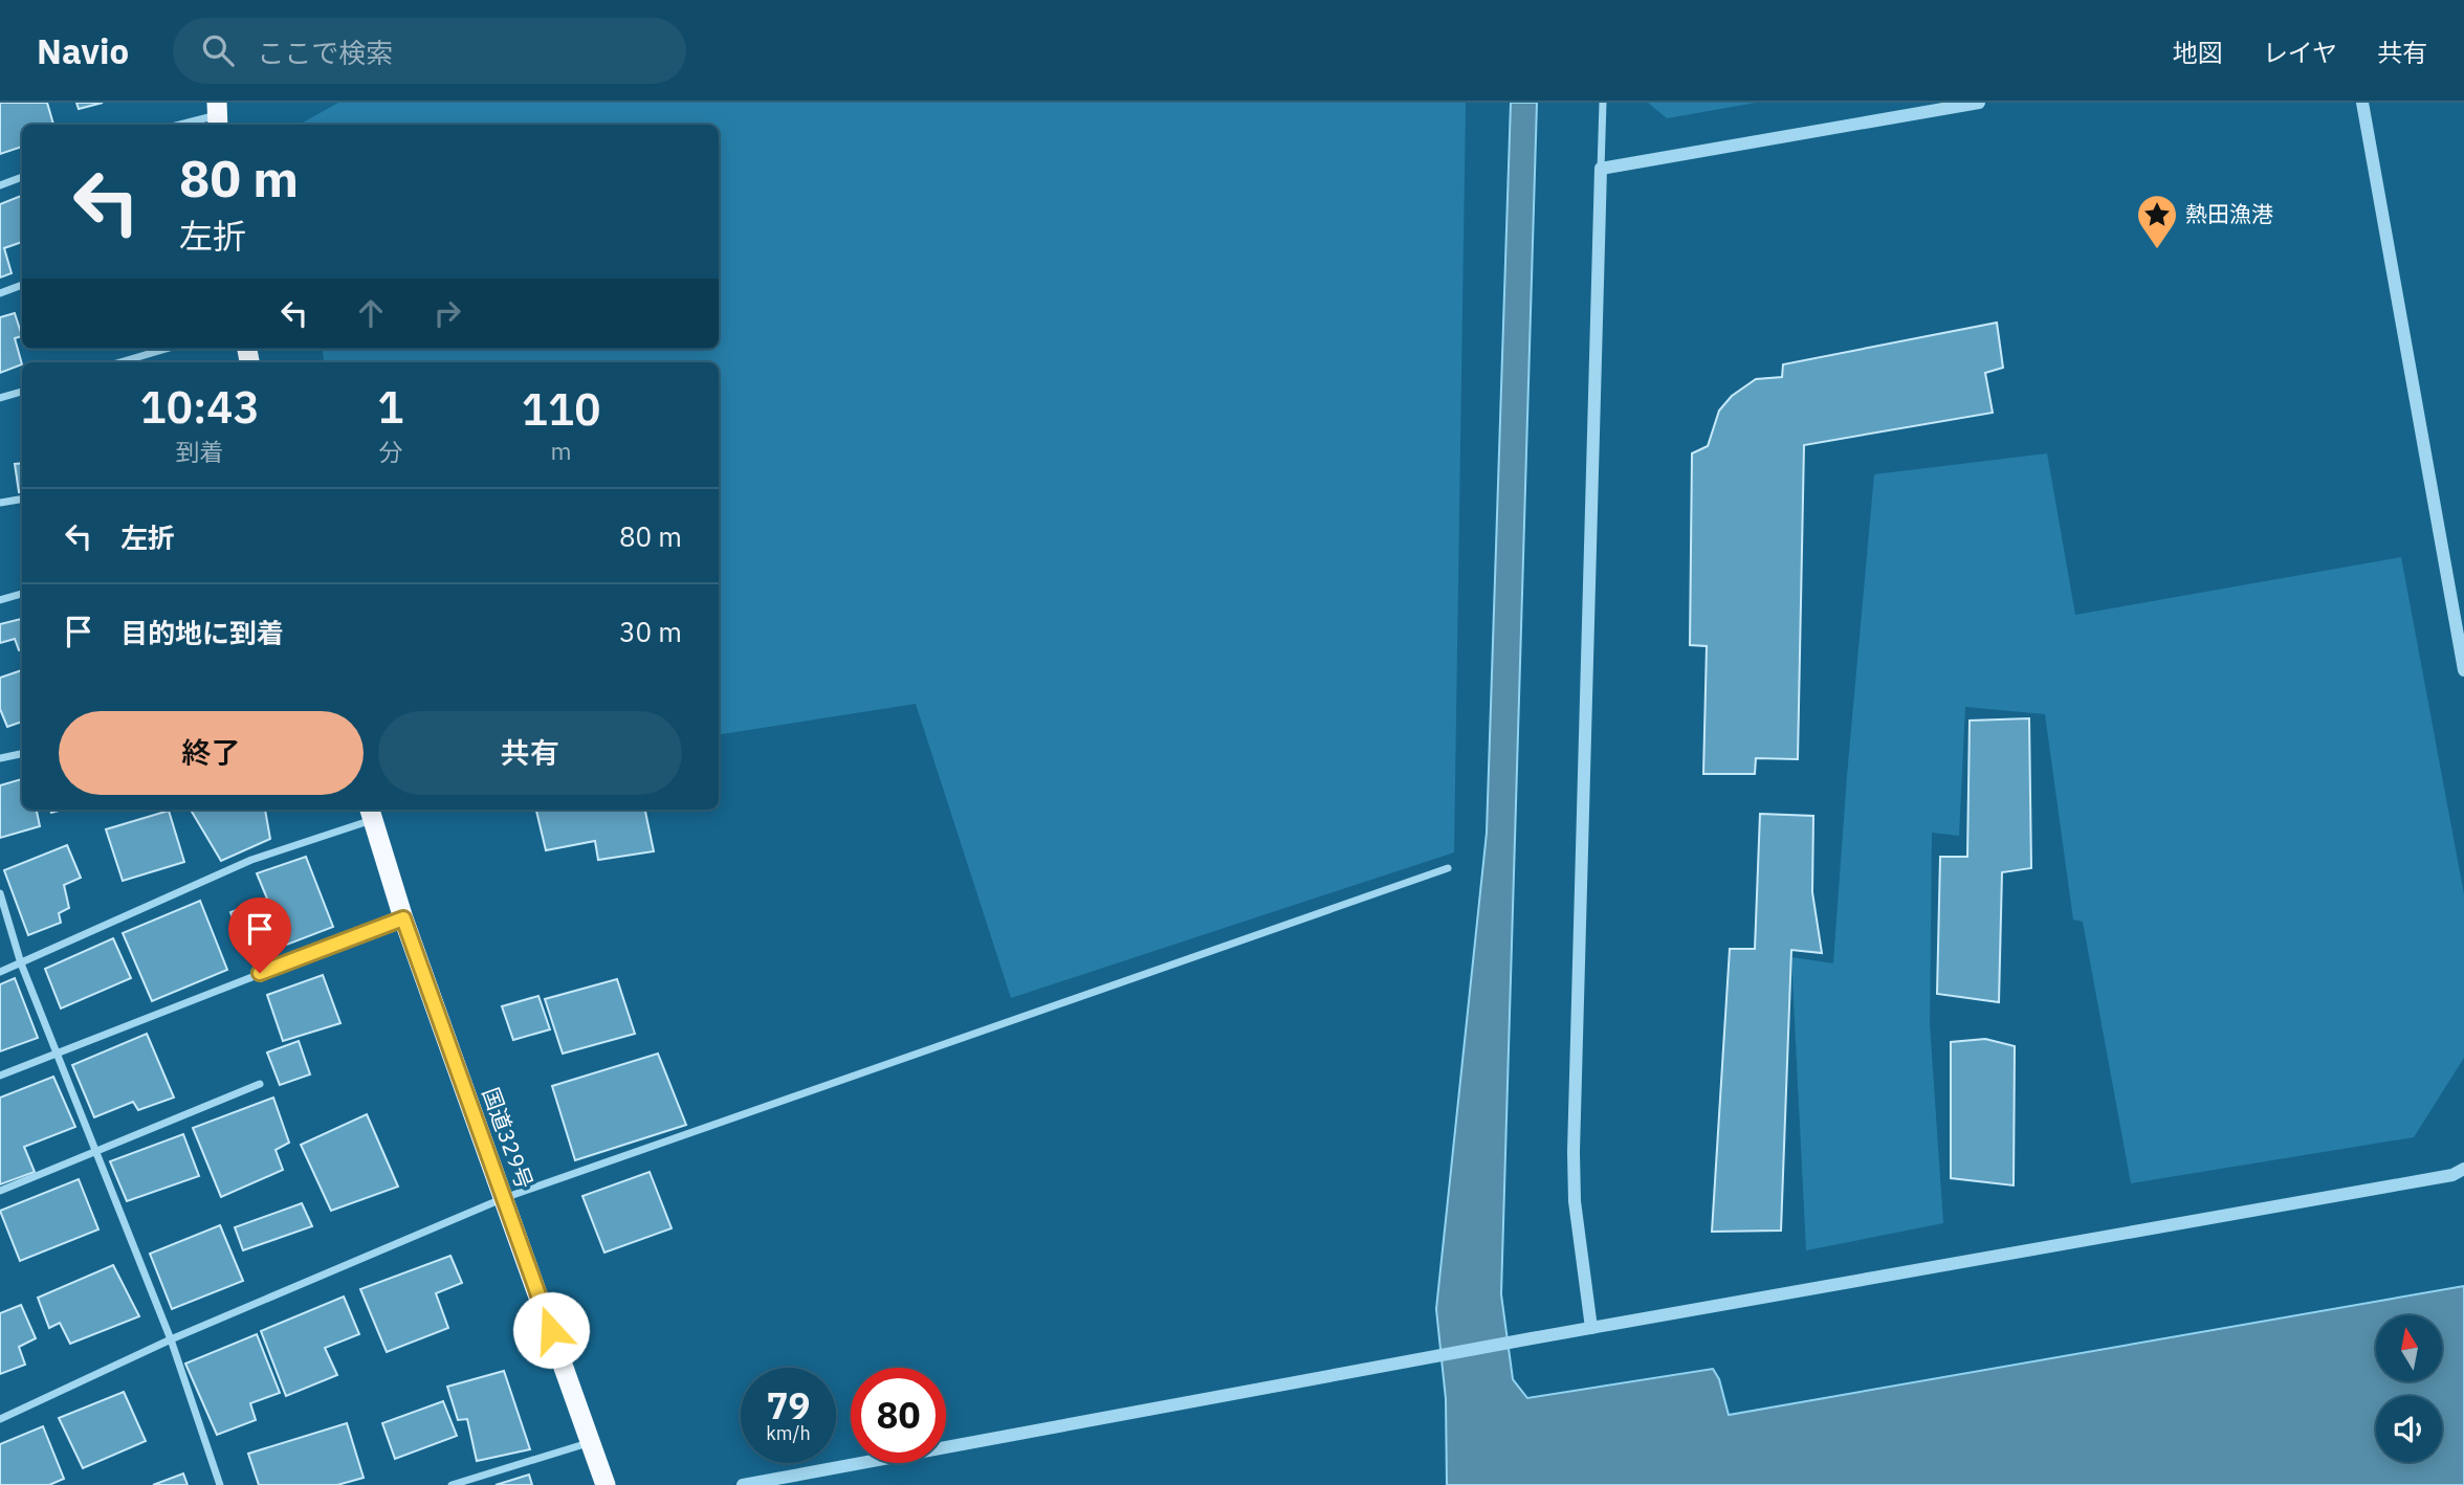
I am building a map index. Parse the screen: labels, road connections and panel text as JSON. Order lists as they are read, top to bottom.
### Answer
{
  "streets": {
    "highway": ["国道329号"]
  },
  "places": {
    "place": ["熱田漁港"]
  },
  "north": "top",
  "page": {
    "header": "Navio",
    "search": "ここで検索",
    "nav": ["地図", "レイヤ", "共有"],
    "turn": ["80 m", "左折"],
    "eta": [
      "10:43",
      "到着",
      "1",
      "分",
      "110",
      "m"
    ],
    "list": [
      {
        "name": "左折",
        "value": "80 m"
      },
      {
        "name": "目的地に到着",
        "value": "30 m"
      }
    ],
    "buttons": ["終了", "共有"],
    "speed": "79 km/h",
    "limit": "80"
  }
}
